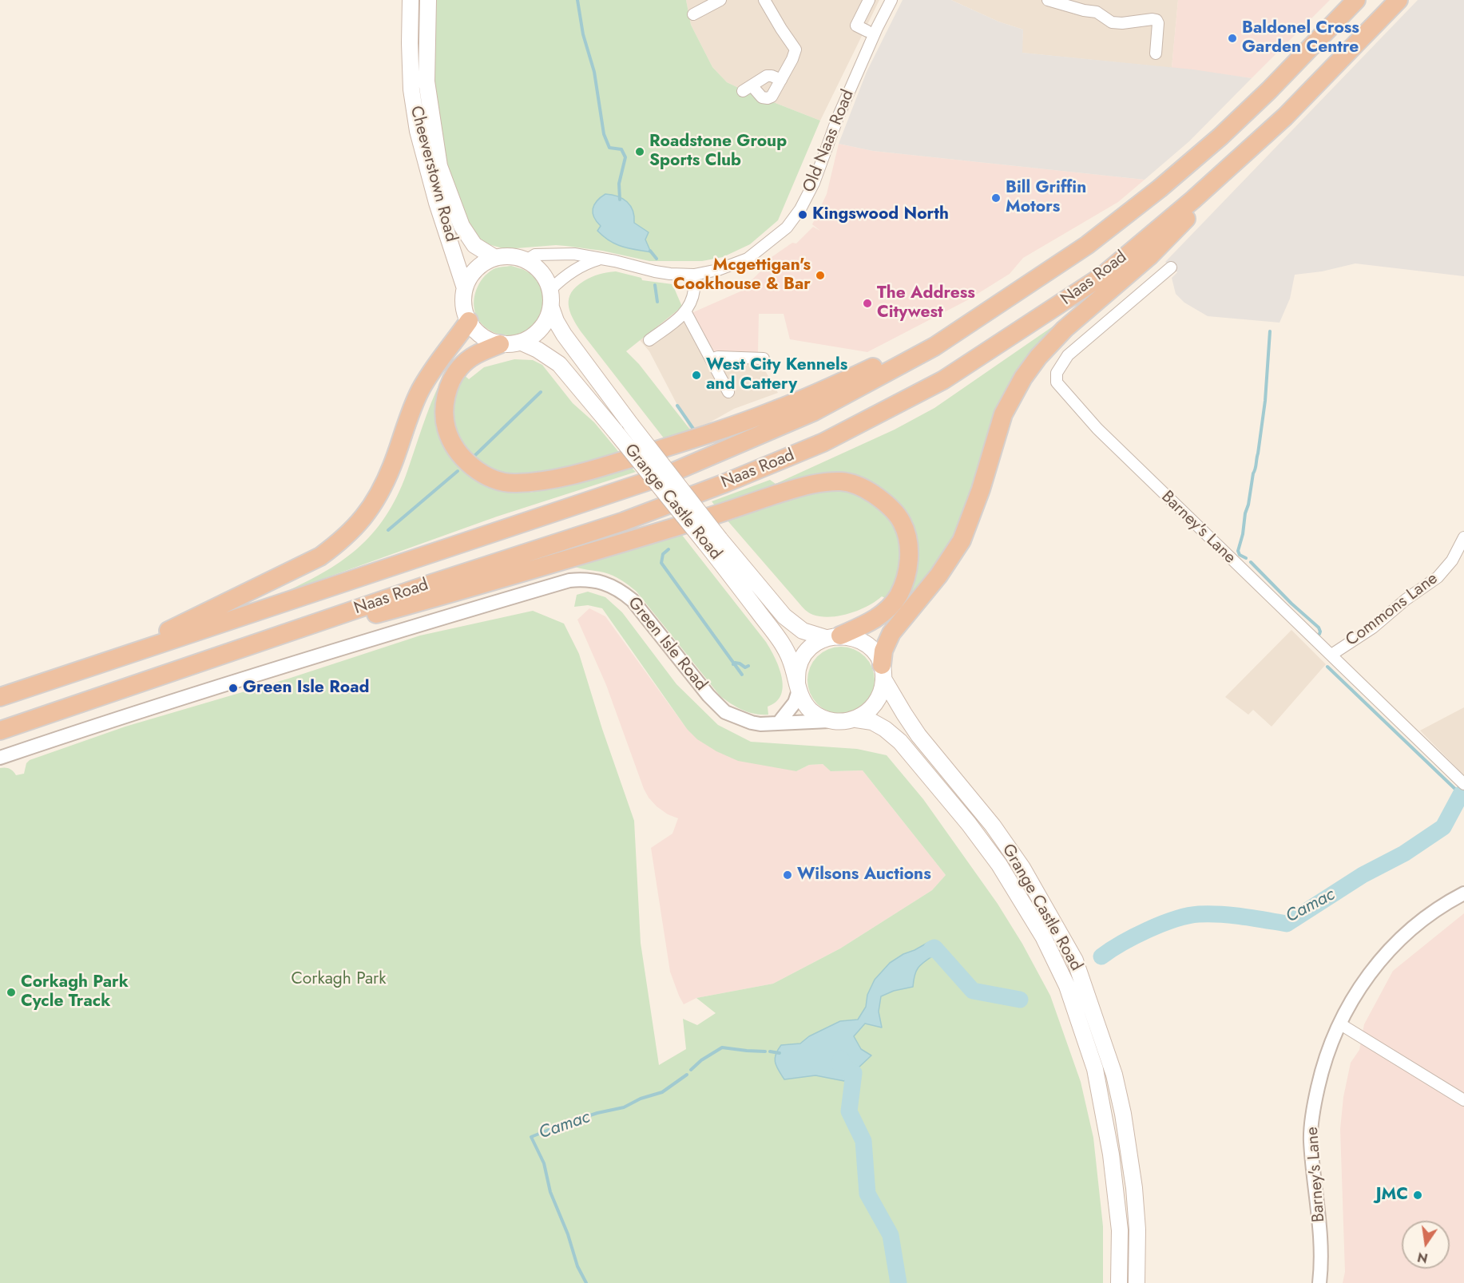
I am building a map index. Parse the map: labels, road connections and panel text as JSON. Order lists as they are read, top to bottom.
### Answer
{
  "streets": {
    "highway": ["Naas Road"],
    "main road": ["Cheeverstown Road", "Grange Castle Road"],
    "street": [
      "Old Naas Road",
      "Barney's Lane",
      "Commons Lane",
      "Green Isle Road"
    ]
  },
  "crossings": [
    ["Old Naas Road", "Cheeverstown Road"],
    ["Old Naas Road", "Grange Castle Road"],
    ["Cheeverstown Road", "Grange Castle Road"],
    ["Grange Castle Road", "Green Isle Road"],
    ["Barney's Lane", "Commons Lane"]
  ],
  "water": ["Camac"],
  "parks": ["Corkagh Park"],
  "places": [
    "Baldonel Cross Garden Centre",
    "Roadstone Group Sports Club",
    "Bill Griffin Motors",
    "Kingswood North",
    "Mcgettigan's Cookhouse & Bar",
    "The Address Citywest",
    "West City Kennels and Cattery",
    "Green Isle Road",
    "Wilsons Auctions",
    "Corkagh Park Cycle Track",
    "JMC"
  ],
  "north": "bottom"
}
